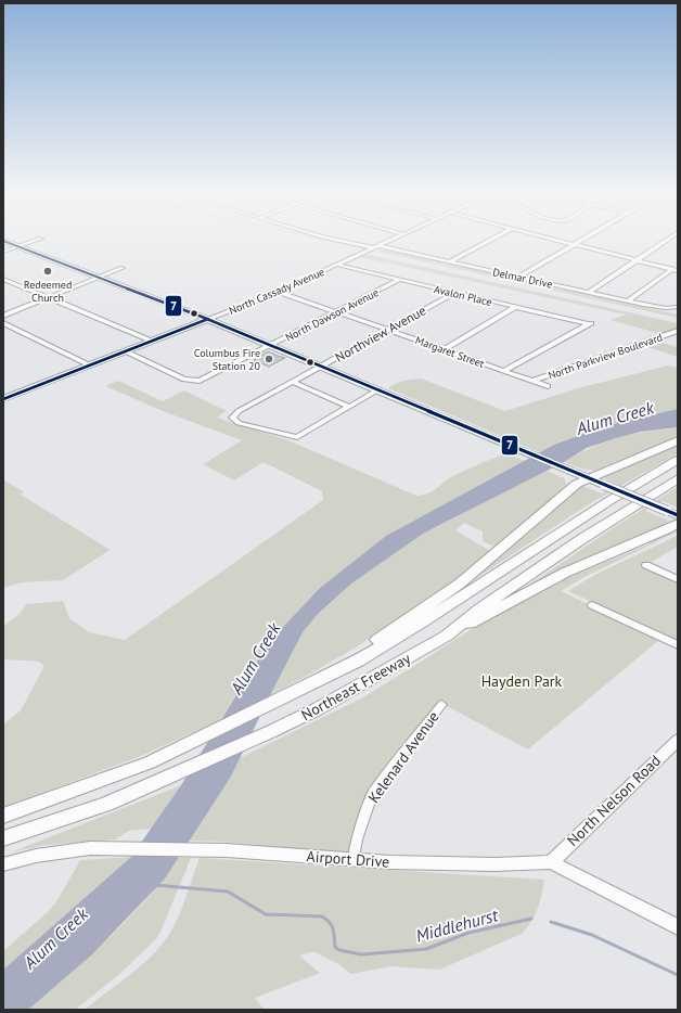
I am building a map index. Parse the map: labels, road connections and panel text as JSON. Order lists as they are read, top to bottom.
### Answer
{
  "streets": {
    "highway": ["Northeast Freeway"],
    "main road": ["North Cassady Avenue", "North Nelson Road", "Airport Drive"],
    "street": [
      "Delmar Drive",
      "Avalon Place",
      "North Dawson Avenue",
      "Northview Avenue",
      "Margaret Street",
      "North Parkview Boulevard",
      "Kelenard Avenue"
    ]
  },
  "crossings": [
    ["Delmar Drive", "North Cassady Avenue"],
    ["North Cassady Avenue", "Avalon Place"],
    ["North Cassady Avenue", "North Dawson Avenue"],
    ["North Cassady Avenue", "Margaret Street"],
    ["Avalon Place", "North Dawson Avenue"],
    ["Avalon Place", "Northview Avenue"],
    ["Avalon Place", "Margaret Street"],
    ["North Dawson Avenue", "Margaret Street"],
    ["Northview Avenue", "Margaret Street"],
    ["Margaret Street", "North Parkview Boulevard"],
    ["Kelenard Avenue", "Airport Drive"],
    ["North Nelson Road", "Airport Drive"]
  ],
  "water": ["Alum Creek", "Middlehurst"],
  "parks": ["Hayden Park"],
  "places": ["Redeemed Church", "Columbus Fire Station 20"],
  "lines": ["transit line 7"]
}
